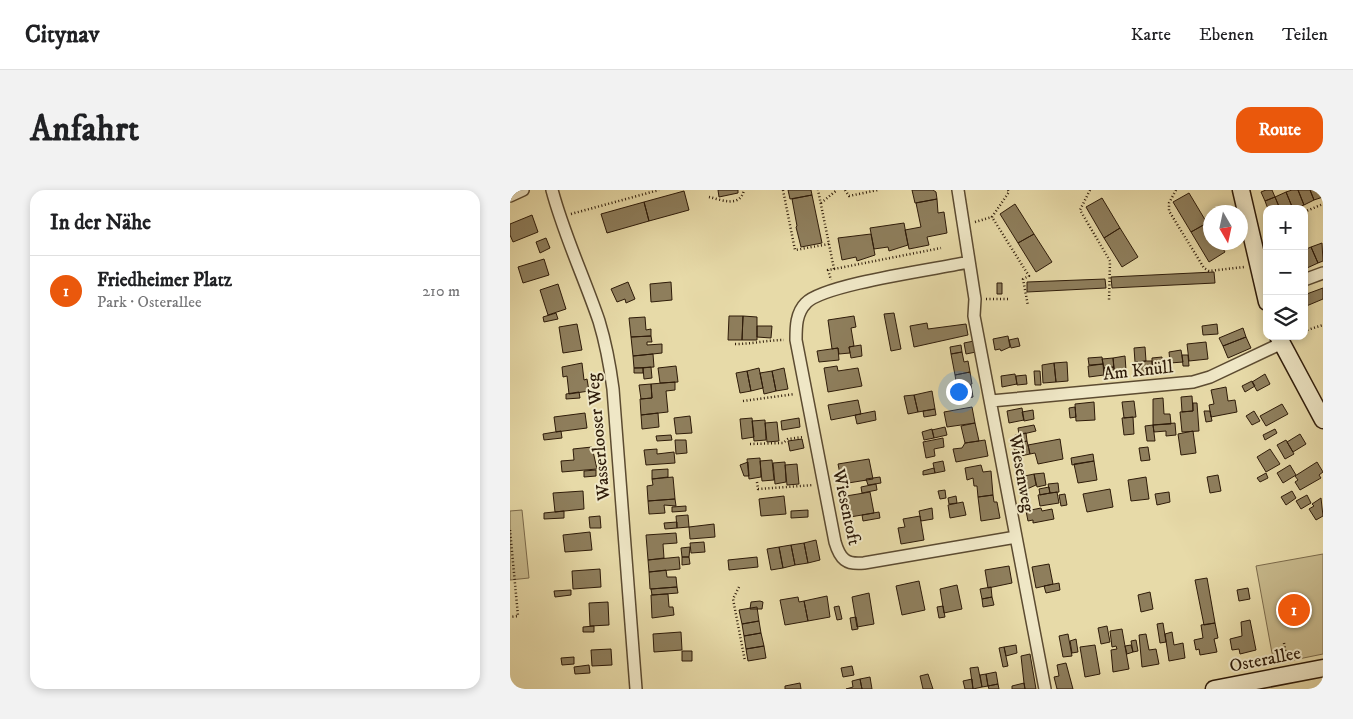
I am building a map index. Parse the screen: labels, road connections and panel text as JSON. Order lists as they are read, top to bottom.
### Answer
{
  "streets": {
    "street": [
      "Am Knüll",
      "Wasserlooser Weg",
      "Wiesenweg",
      "Wiesentoft",
      "Osterallee"
    ]
  },
  "crossings": [
    ["Am Knüll", "Wiesenweg"],
    ["Wiesenweg", "Wiesentoft"]
  ],
  "north": "bottom",
  "page": {
    "header": "Citynav",
    "nav": ["Karte", "Ebenen", "Teilen"],
    "buttons": "Route",
    "title": "Anfahrt",
    "heading": "In der Nähe",
    "map_buttons": ["+", "−"],
    "list": [
      {
        "mark": "1",
        "name": "Friedheimer Platz",
        "note": "Park · Osterallee",
        "value": "210 m"
      }
    ],
    "pins": "1"
  }
}
